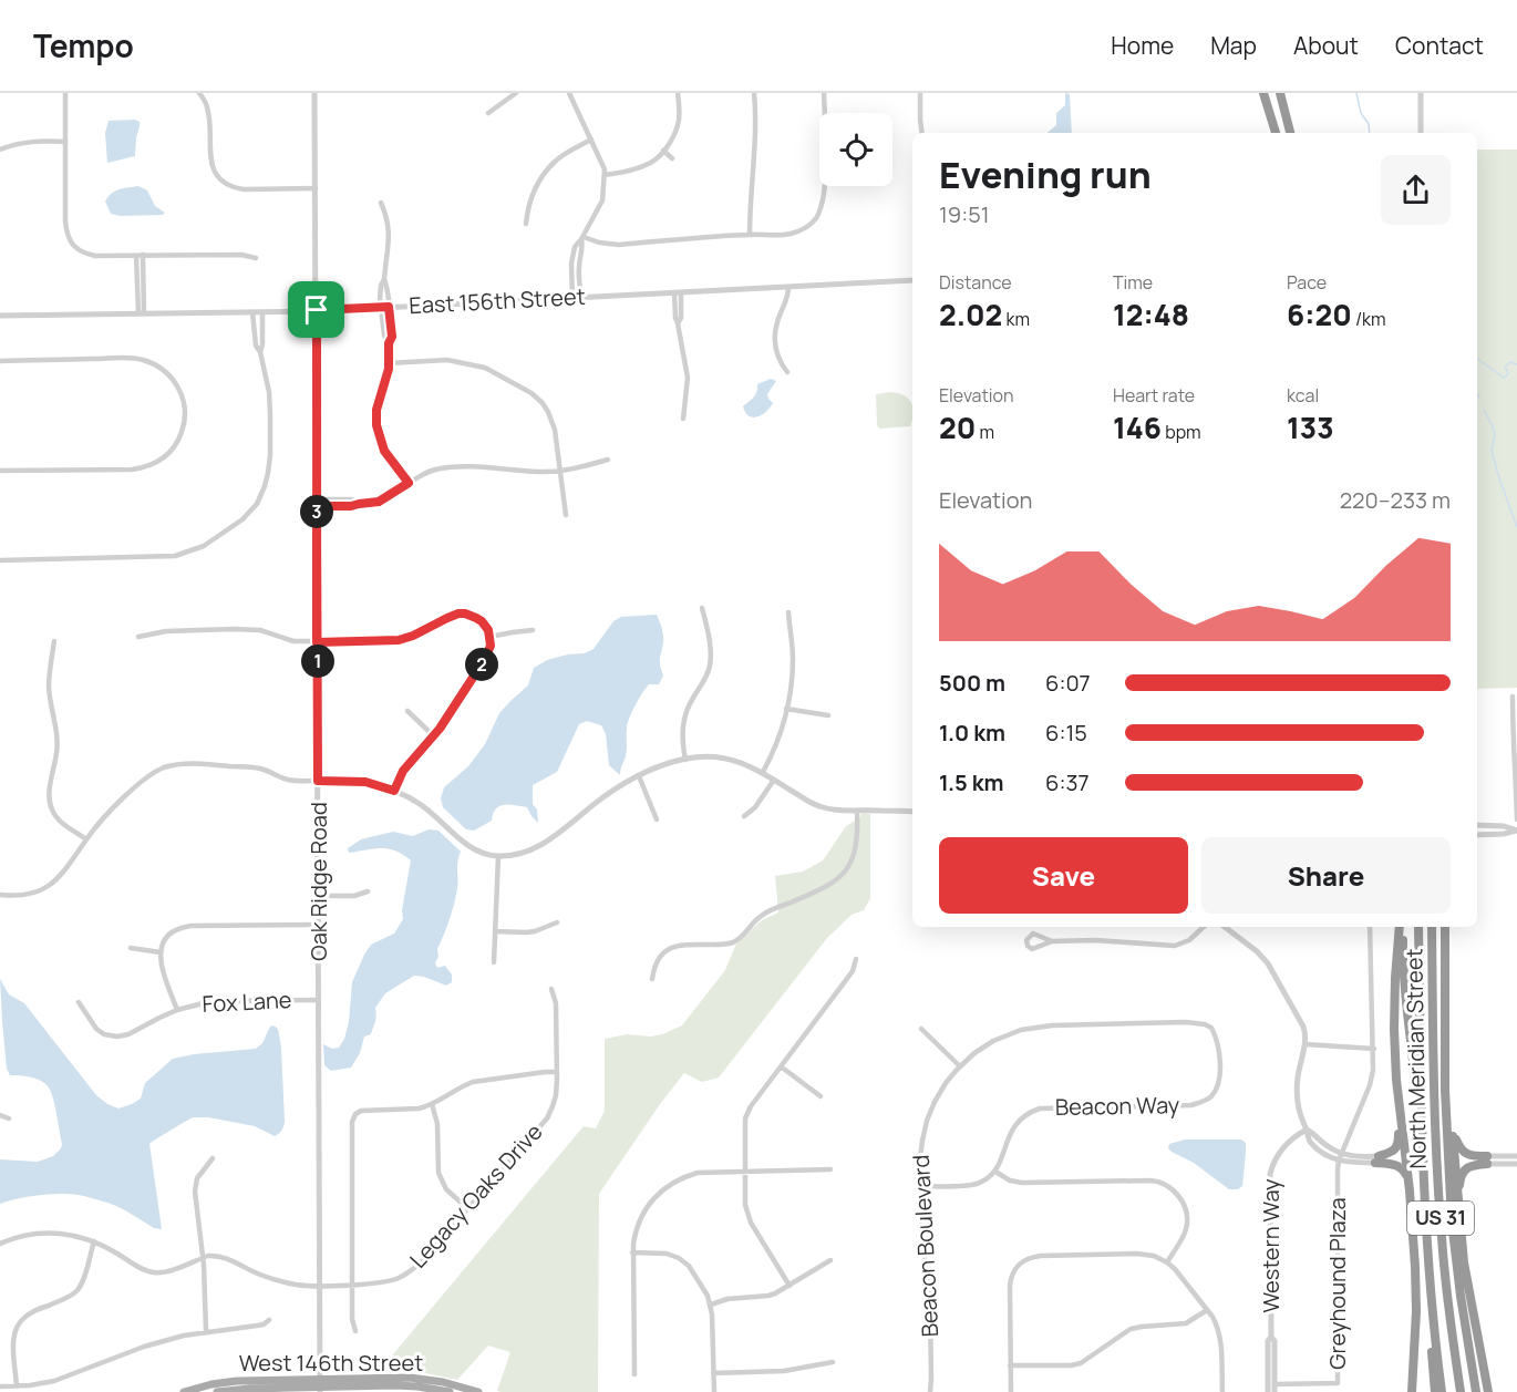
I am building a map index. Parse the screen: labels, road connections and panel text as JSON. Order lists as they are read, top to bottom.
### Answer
{
  "streets": {
    "highway": ["North Meridian Street", "US 31"],
    "main road": ["West 146th Street"],
    "street": [
      "East 156th Street",
      "Oak Ridge Road",
      "Fox Lane",
      "Beacon Way",
      "Legacy Oaks Drive",
      "Beacon Boulevard",
      "Western Way",
      "Greyhound Plaza"
    ]
  },
  "crossings": [
    ["East 156th Street", "Oak Ridge Road"],
    ["Oak Ridge Road", "Fox Lane"],
    ["Oak Ridge Road", "Legacy Oaks Drive"],
    ["Oak Ridge Road", "West 146th Street"],
    ["Beacon Way", "Beacon Boulevard"],
    ["Western Way", "Greyhound Plaza"]
  ],
  "page": {
    "header": "Tempo",
    "nav": [
      "Home",
      "Map",
      "About",
      "Contact"
    ],
    "heading": ["Evening run", "19:51"],
    "stats": [
      ["Distance", "2.02 km"],
      ["Time", "12:48"],
      ["Pace", "6:20 /km"],
      ["Elevation", "20 m"],
      ["Heart rate", "146 bpm"],
      ["kcal", "133"]
    ],
    "chart": ["Elevation", "220–233 m"],
    "pins": ["3", "1", "2"],
    "list": [
      {
        "name": "500 m",
        "note": "6:07"
      },
      {
        "name": "1.0 km",
        "note": "6:15"
      },
      {
        "name": "1.5 km",
        "note": "6:37"
      }
    ],
    "buttons": ["Save", "Share"]
  }
}
